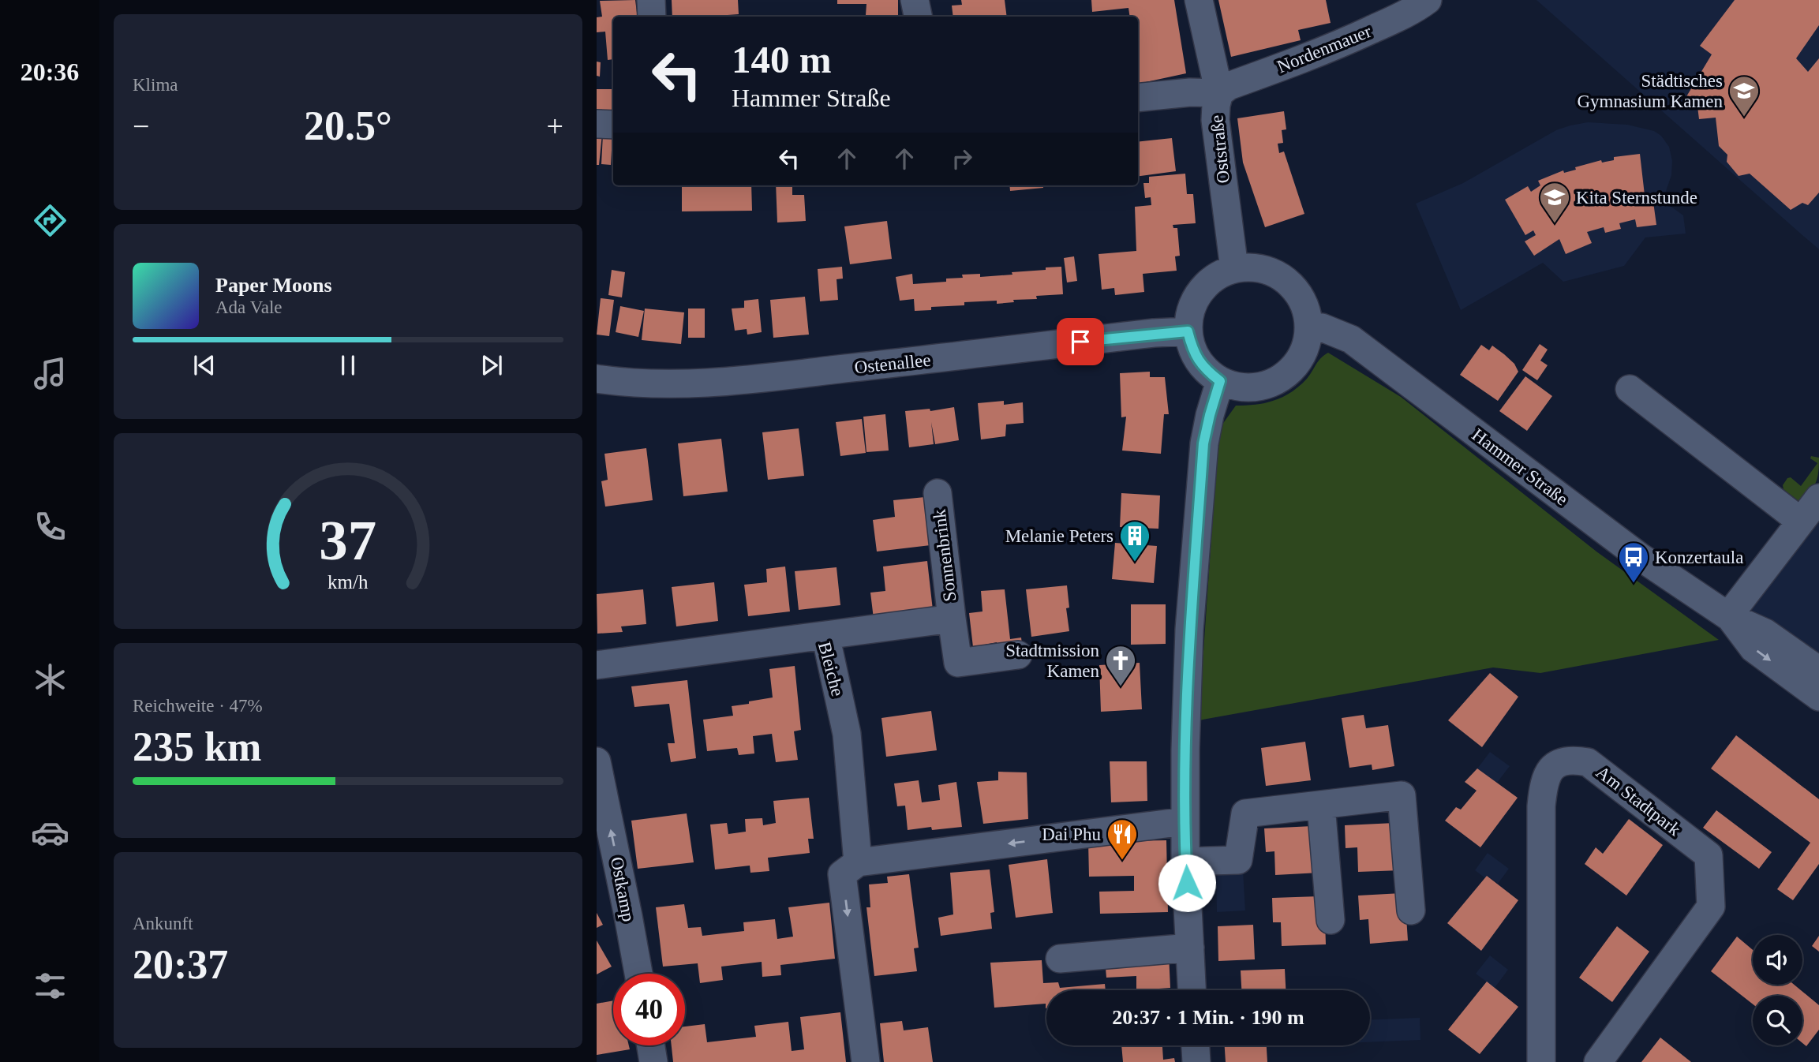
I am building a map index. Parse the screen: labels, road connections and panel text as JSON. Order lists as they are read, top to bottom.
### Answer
{
  "streets": {
    "street": [
      "Nordenmauer",
      "Oststraße",
      "Ostenallee",
      "Hammer Straße",
      "Sonnenbrink",
      "Bleiche",
      "Am Stadtpark",
      "Ostkamp"
    ]
  },
  "crossings": [
    ["Nordenmauer", "Oststraße"],
    ["Oststraße", "Ostenallee"],
    ["Oststraße", "Hammer Straße"],
    ["Ostenallee", "Hammer Straße"],
    ["Sonnenbrink", "Bleiche"]
  ],
  "places": {
    "school or university": ["Städtisches Gymnasium Kamen", "Kita Sternstunde"],
    "building": ["Melanie Peters"],
    "bus stop": ["Konzertaula"],
    "church": ["Stadtmission Kamen"],
    "restaurant": ["Dai Phu"]
  },
  "page": {
    "tabs": "20:36",
    "tile": [
      "Klima",
      ["Reichweite · 47%", "235 km"],
      ["Ankunft", "20:37"]
    ],
    "turn": ["140 m", "Hammer Straße"],
    "heat": ["−", "20.5°", "+"],
    "song": ["Paper Moons", "Ada Vale"],
    "limit": "40",
    "trip": "20:37 · 1 Min. · 190 m",
    "gauge": ["37", "km/h"]
  }
}
